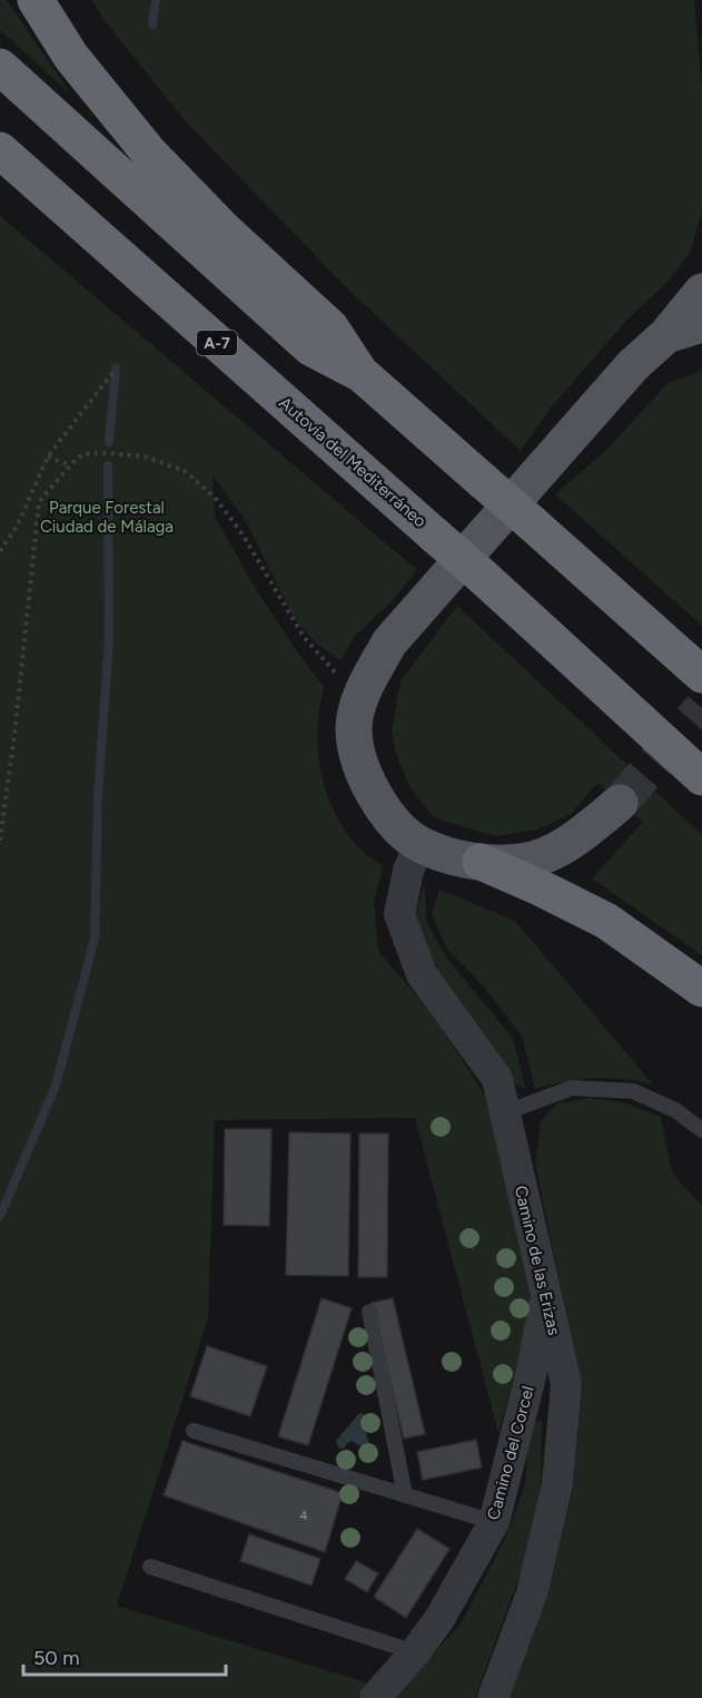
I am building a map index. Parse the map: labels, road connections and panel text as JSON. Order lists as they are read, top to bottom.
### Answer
{
  "streets": {
    "highway": ["A-7", "Autovía del Mediterráneo"],
    "street": ["Camino de las Erizas", "Camino del Corcel"]
  },
  "crossings": [
    ["Camino de las Erizas", "Camino del Corcel"]
  ],
  "parks": ["Parque Forestal Ciudad de Málaga"],
  "house_numbers": ["4"],
  "scale_bar": "50 m"
}
